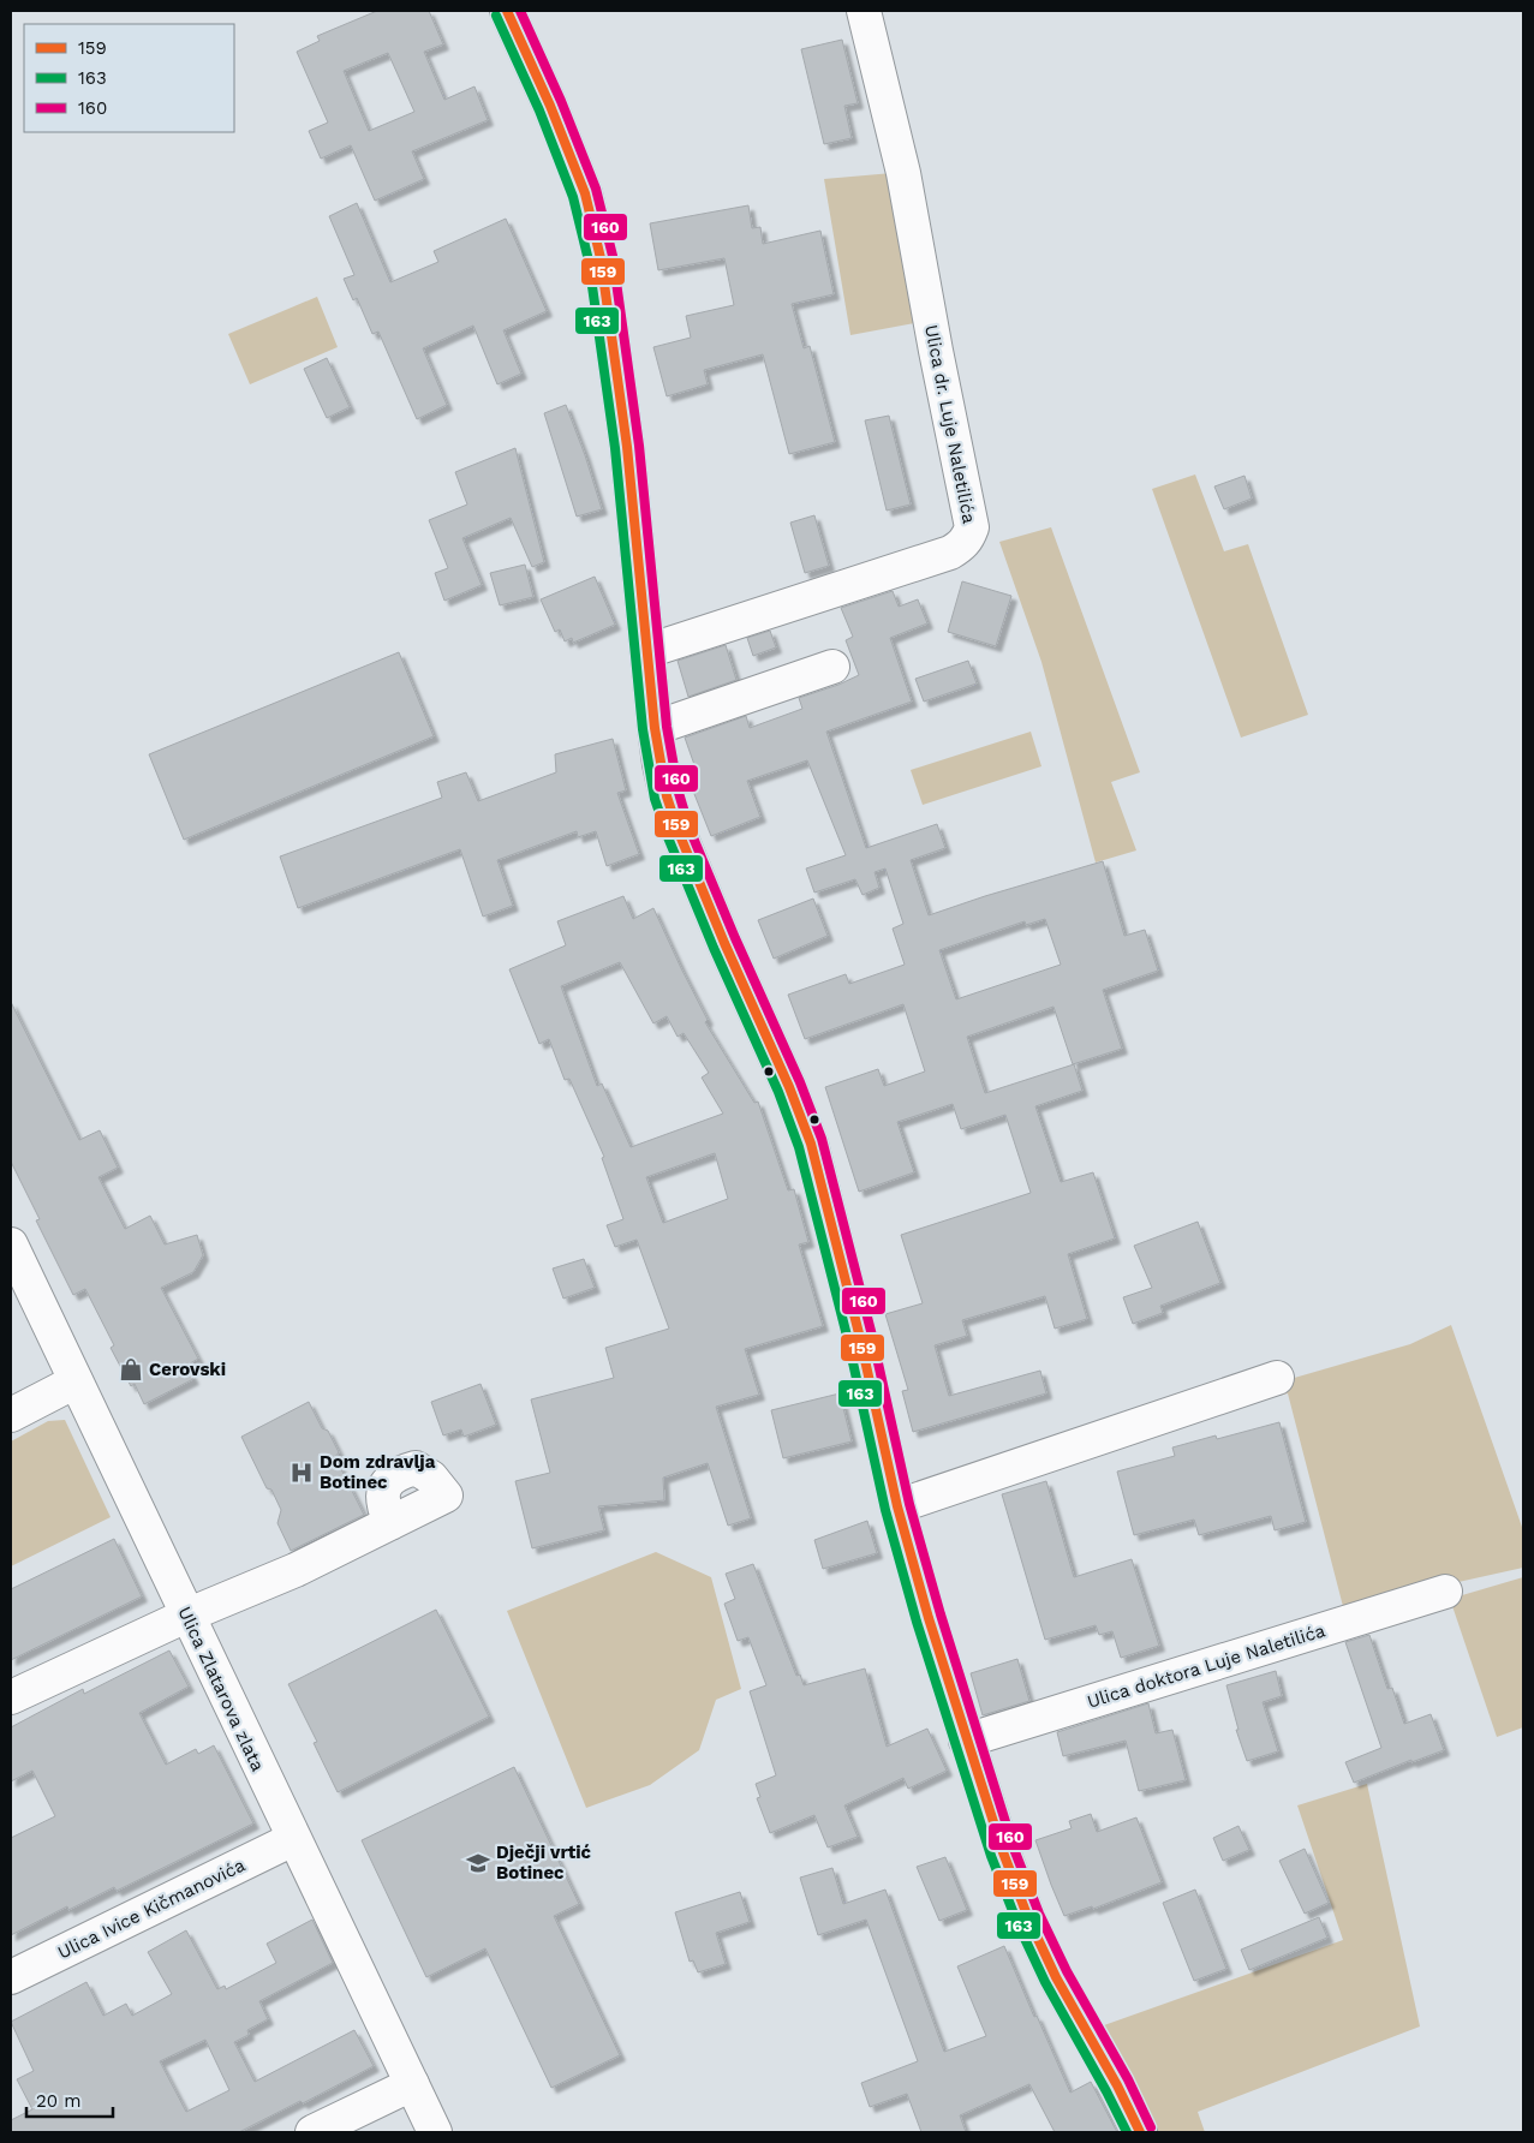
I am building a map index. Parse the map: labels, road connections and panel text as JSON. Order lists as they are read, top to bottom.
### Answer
{
  "streets": {
    "street": [
      "Ulica dr. Luje Naletilića",
      "Ulica doktora Luje Naletilića",
      "Ulica Zlatarova zlata",
      "Ulica Ivice Kičmanovića"
    ]
  },
  "crossings": [
    ["Ulica Zlatarova zlata", "Ulica Ivice Kičmanovića"]
  ],
  "places": {
    "shop": ["Cerovski"],
    "hospital": ["Dom zdravlja Botinec"],
    "school or university": ["Dječji vrtić Botinec"]
  },
  "lines": ["transit line 159", "transit line 160", "transit line 163"],
  "legend": ["159", "163", "160"],
  "scale_bar": "20 m"
}
